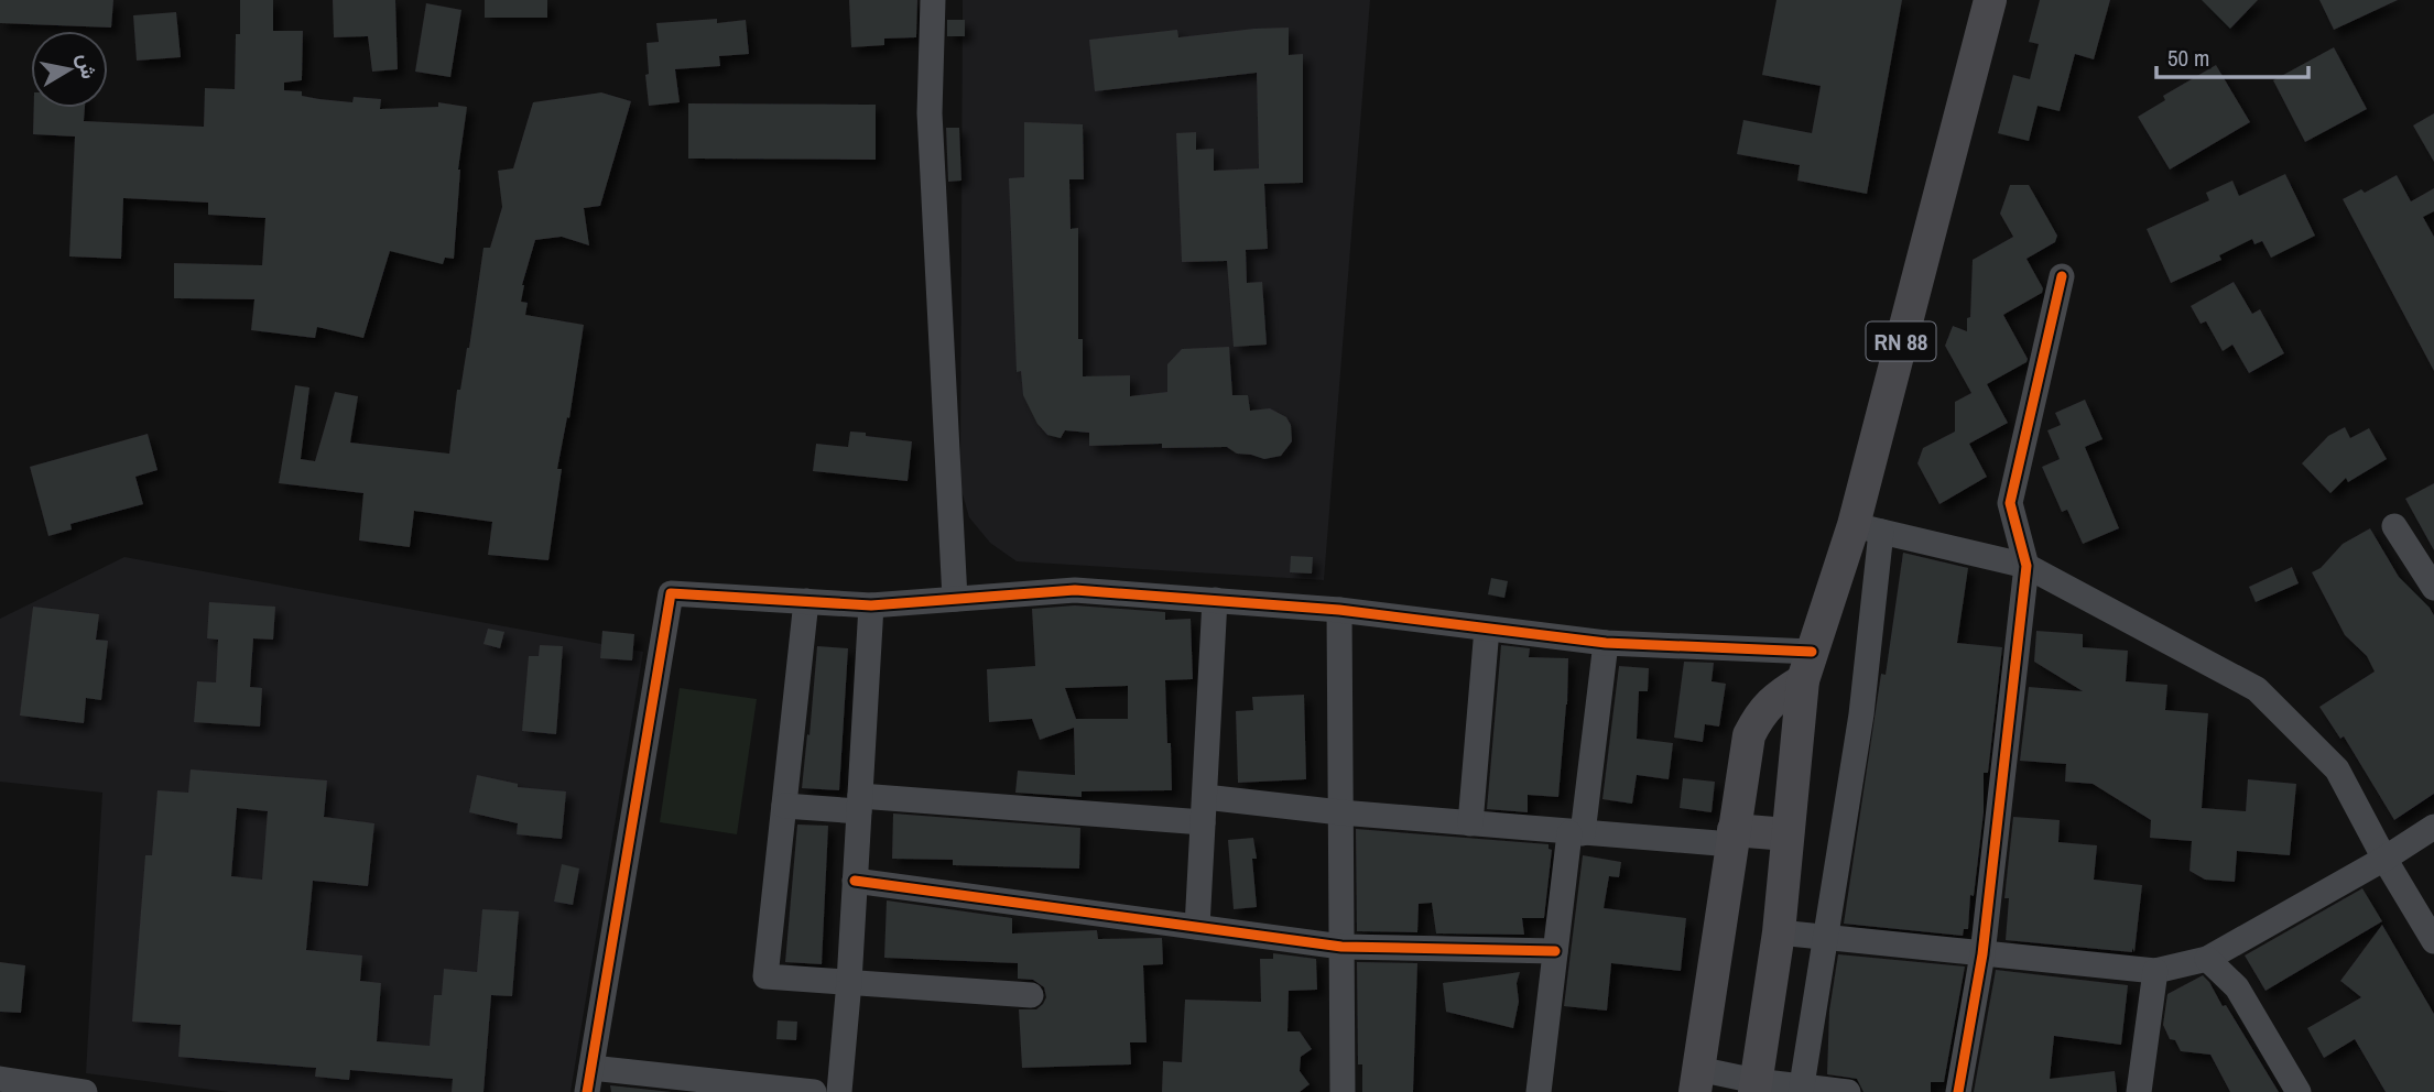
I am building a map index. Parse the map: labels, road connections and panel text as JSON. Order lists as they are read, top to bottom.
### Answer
{
  "streets": {
    "main road": ["RN 88"]
  },
  "scale_bar": "50 m",
  "north": "right"
}
